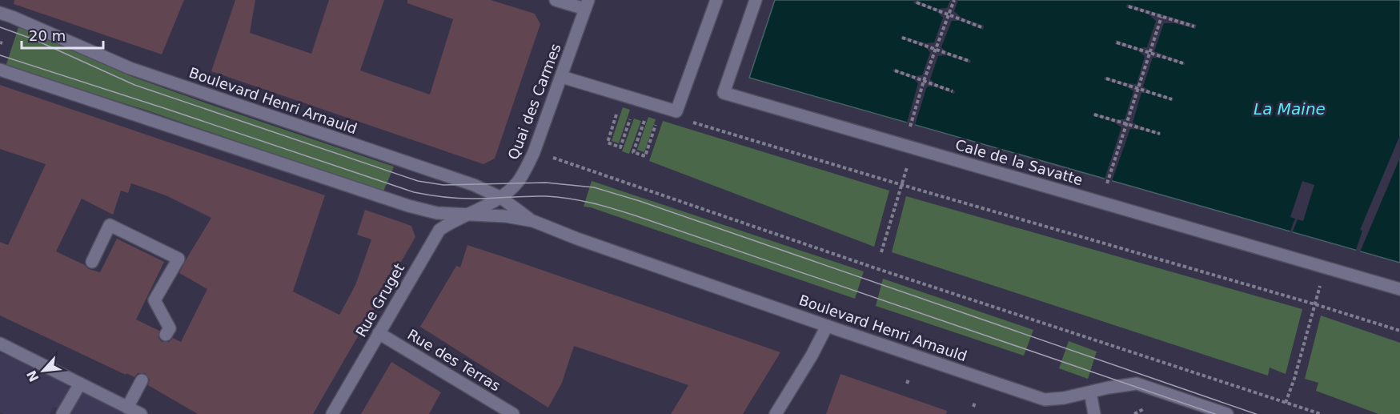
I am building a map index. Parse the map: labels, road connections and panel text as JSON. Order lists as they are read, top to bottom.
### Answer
{
  "streets": {
    "street": [
      "Boulevard Henri Arnauld",
      "Quai des Carmes",
      "Cale de la Savatte",
      "Rue Gruget",
      "Rue des Terras"
    ]
  },
  "crossings": [
    ["Boulevard Henri Arnauld", "Quai des Carmes"],
    ["Boulevard Henri Arnauld", "Rue Gruget"],
    ["Quai des Carmes", "Rue Gruget"],
    ["Rue Gruget", "Rue des Terras"]
  ],
  "water": ["La Maine"],
  "scale_bar": "20 m",
  "north": "bottom left"
}
